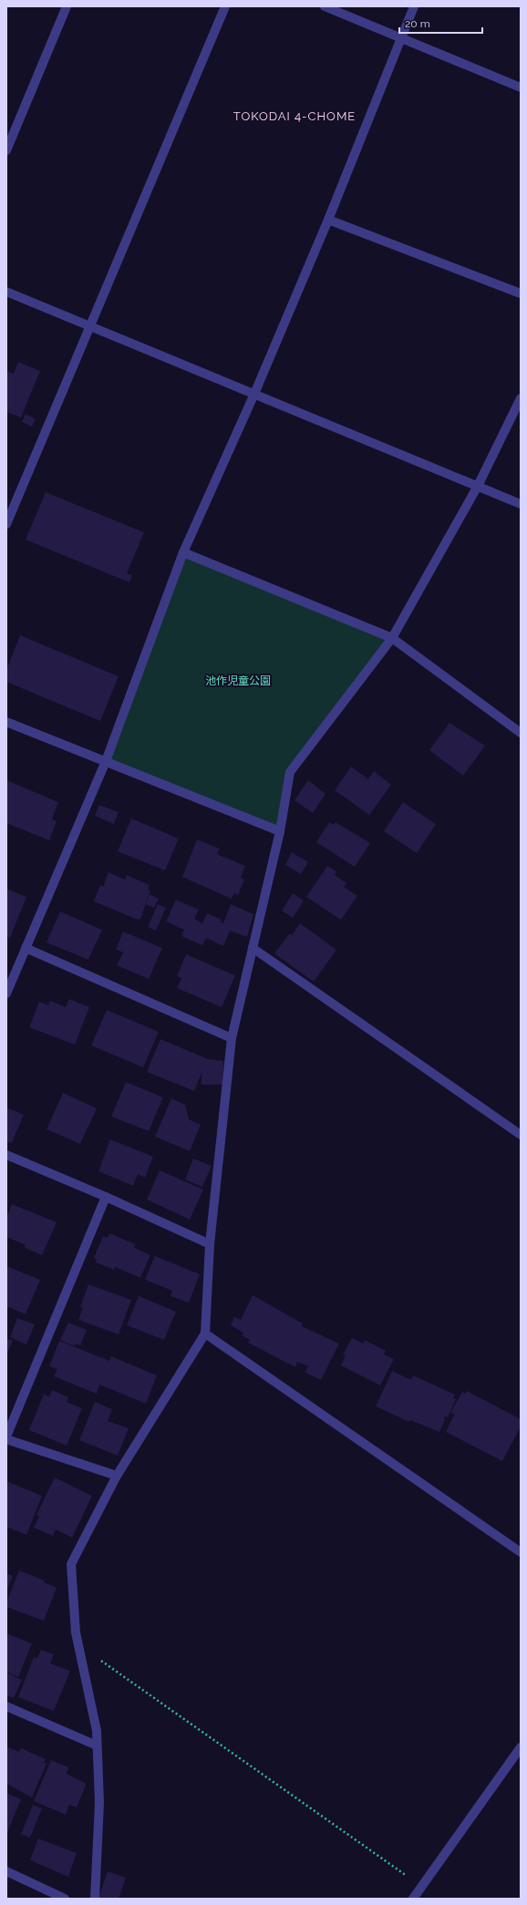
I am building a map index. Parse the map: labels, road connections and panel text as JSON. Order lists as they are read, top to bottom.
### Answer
{
  "districts": ["TOKODAI 4-CHOME"],
  "parks": ["池作児童公園"],
  "scale_bar": "20 m"
}
